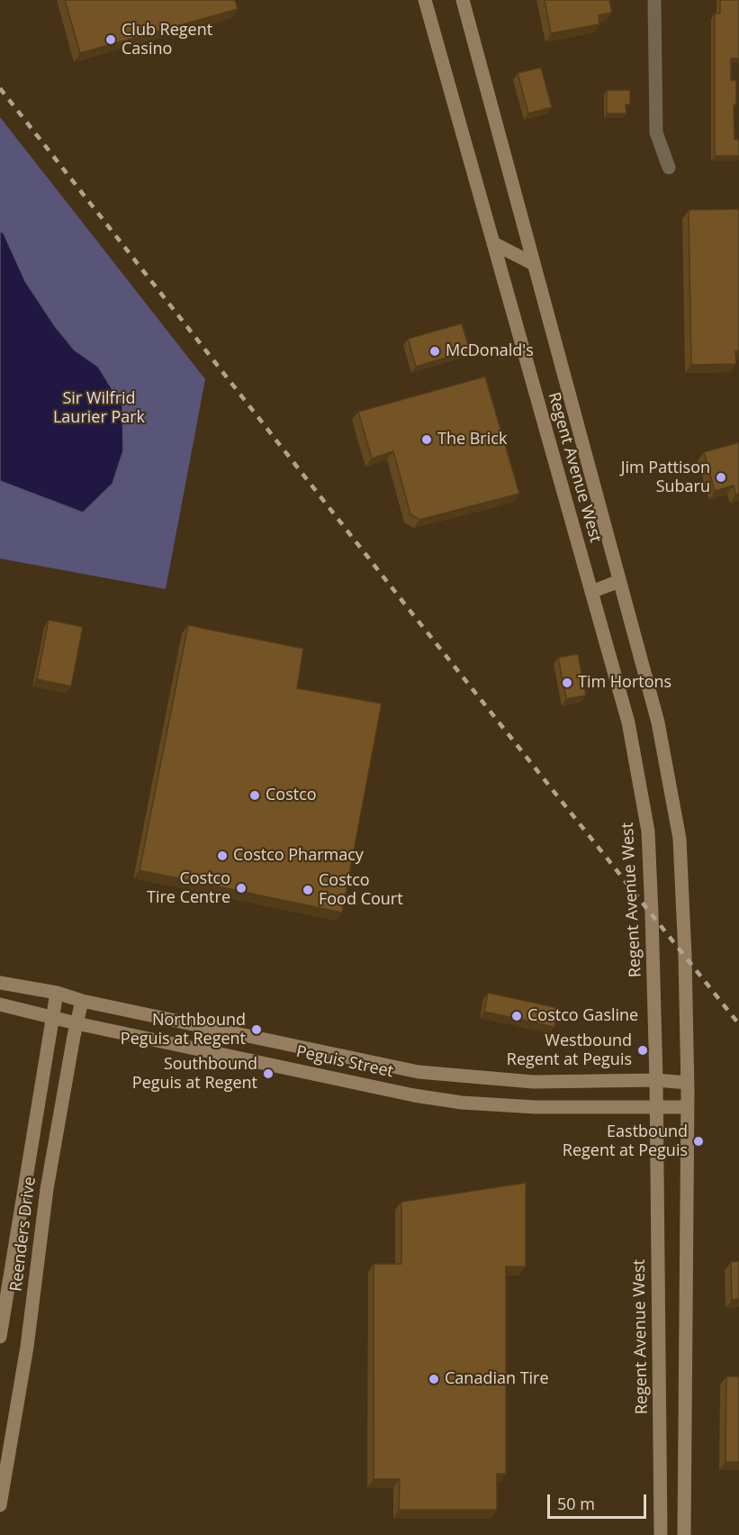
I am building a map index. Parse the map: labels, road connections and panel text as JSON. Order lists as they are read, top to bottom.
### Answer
{
  "streets": {
    "main road": ["Regent Avenue West", "Peguis Street", "Reenders Drive"]
  },
  "crossings": [
    ["Regent Avenue West", "Peguis Street"],
    ["Peguis Street", "Reenders Drive"]
  ],
  "parks": ["Sir Wilfrid Laurier Park"],
  "places": [
    "Club Regent Casino",
    "McDonald's",
    "The Brick",
    "Jim Pattison Subaru",
    "Tim Hortons",
    "Costco",
    "Costco Pharmacy",
    "Costco Tire Centre",
    "Costco Food Court",
    "Costco Gasline",
    "Northbound Peguis at Regent",
    "Westbound Regent at Peguis",
    "Southbound Peguis at Regent",
    "Eastbound Regent at Peguis",
    "Canadian Tire"
  ],
  "scale_bar": "50 m"
}
